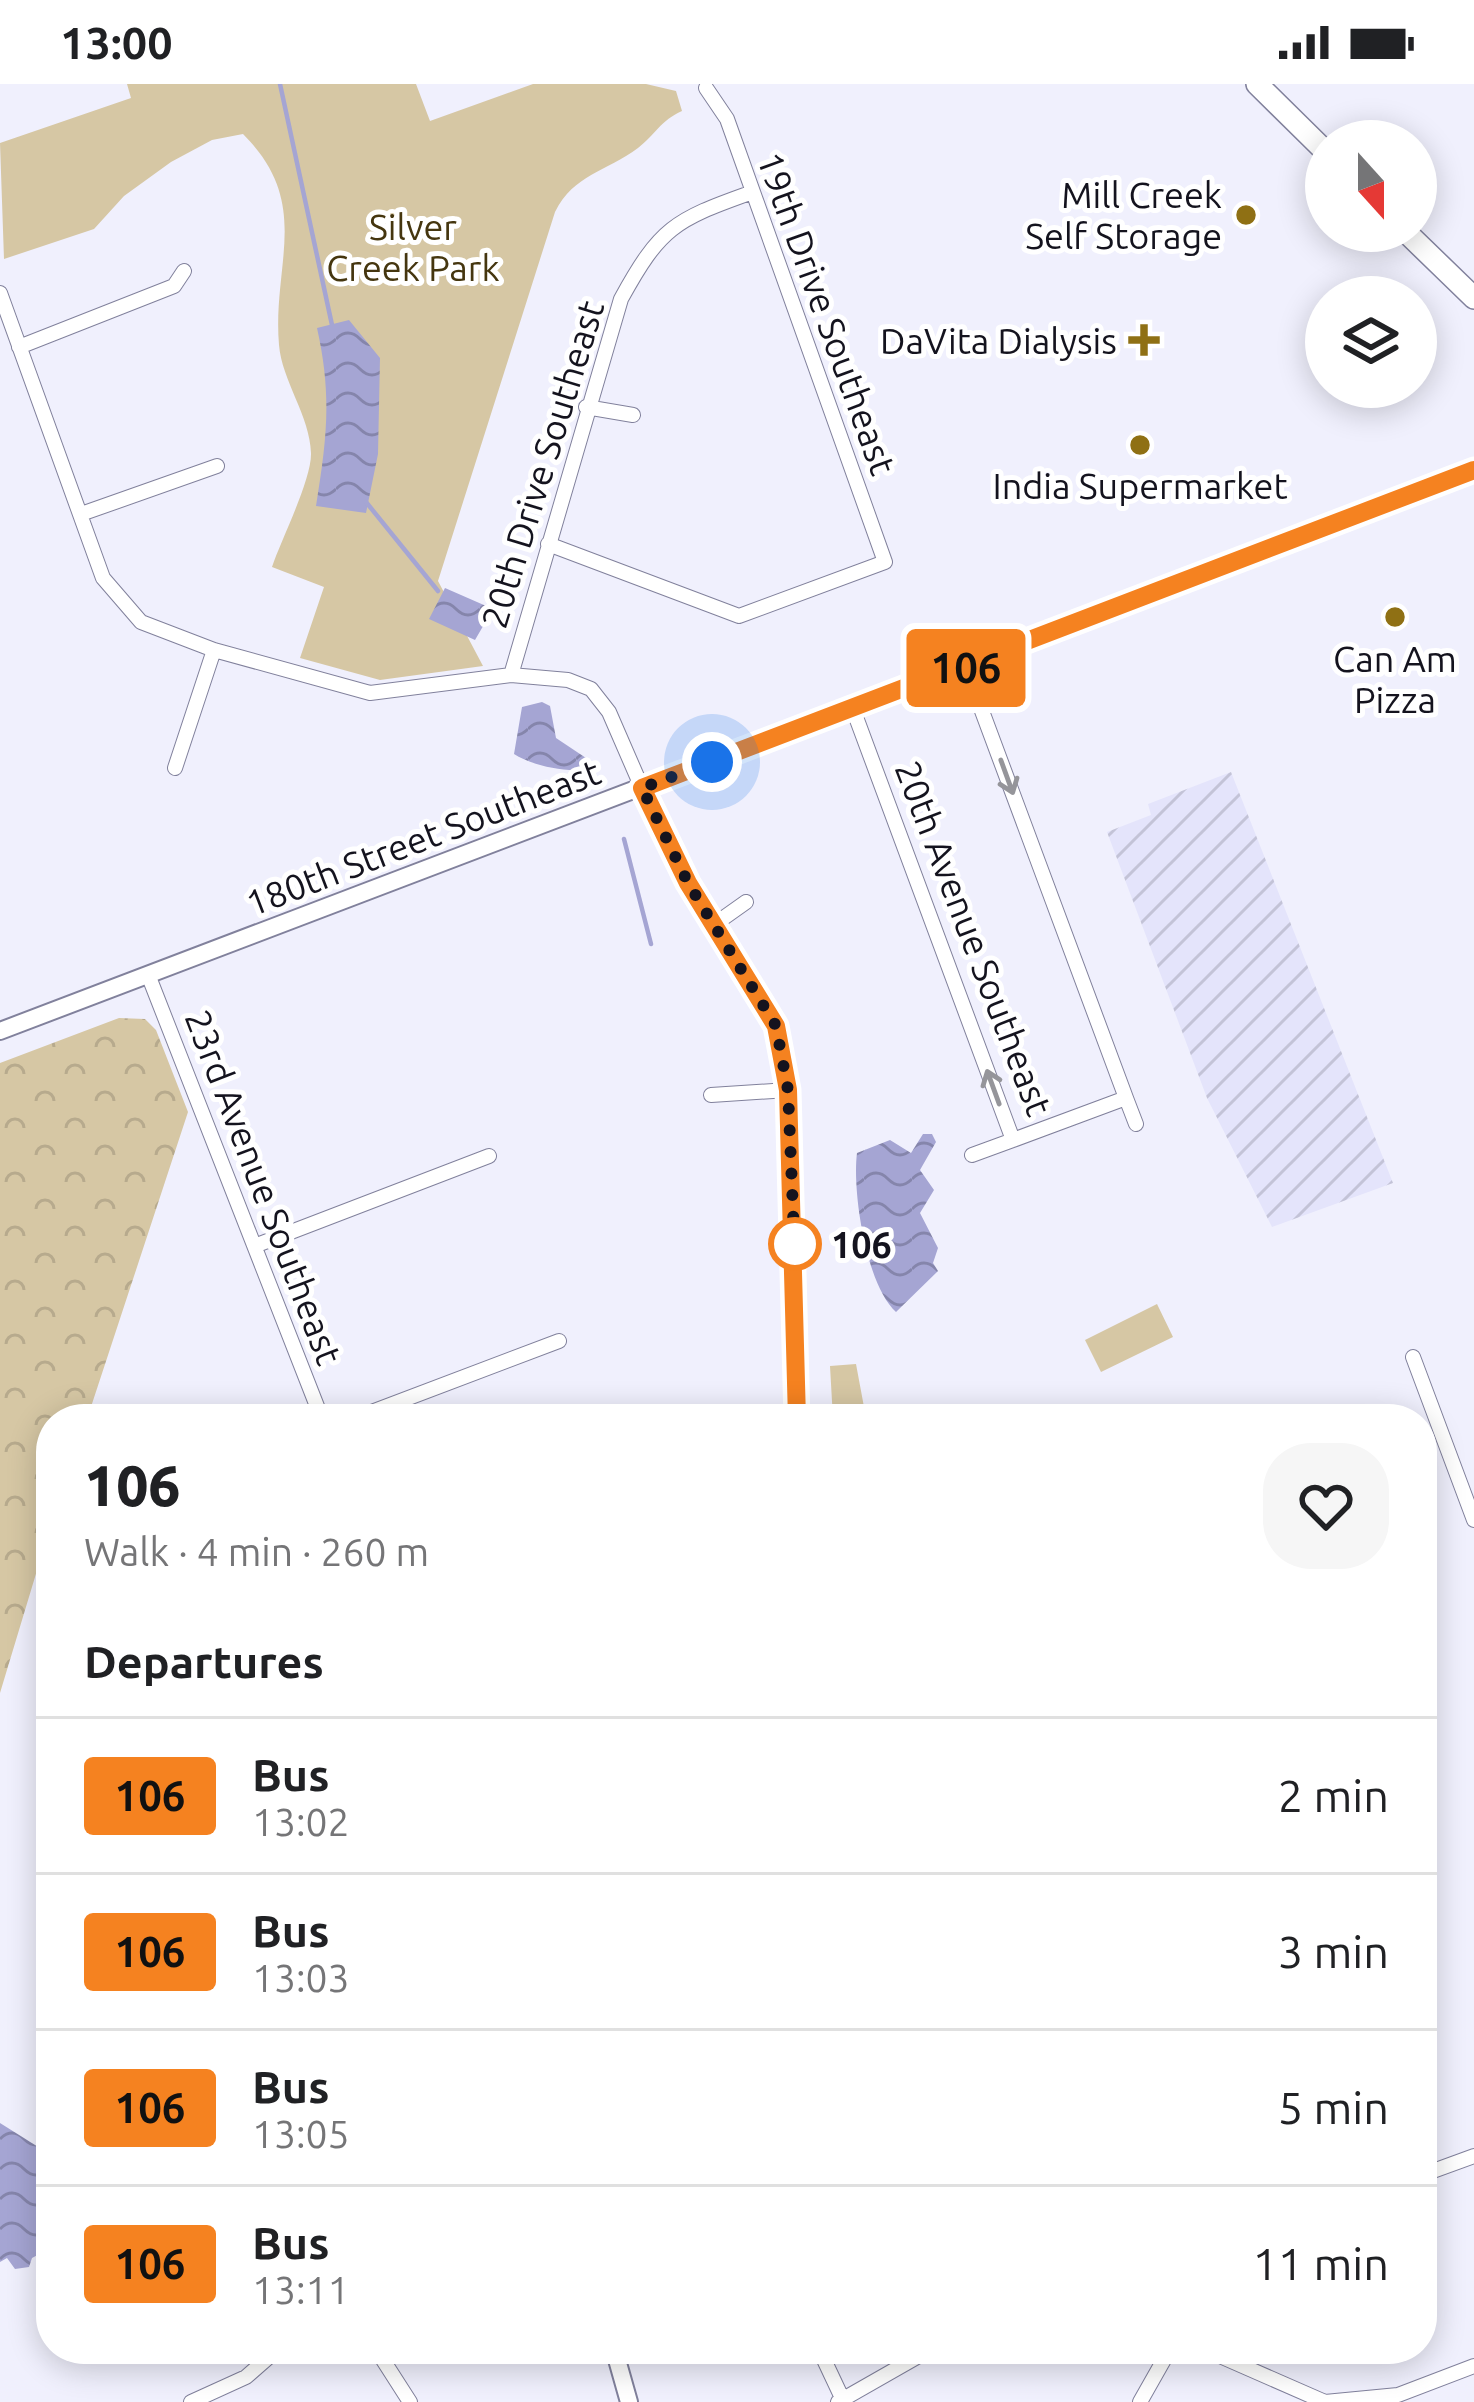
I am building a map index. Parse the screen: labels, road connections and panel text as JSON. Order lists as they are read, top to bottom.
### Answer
{
  "streets": {
    "street": [
      "19th Drive Southeast",
      "20th Drive Southeast",
      "180th Street Southeast",
      "20th Avenue Southeast",
      "23rd Avenue Southeast"
    ]
  },
  "crossings": [
    ["19th Drive Southeast", "20th Drive Southeast"],
    ["180th Street Southeast", "20th Avenue Southeast"],
    ["180th Street Southeast", "23rd Avenue Southeast"]
  ],
  "parks": ["Silver Creek Park"],
  "places": {
    "other": [
      "Mill Creek Self Storage",
      "India Supermarket",
      "Can Am Pizza",
      "106"
    ],
    "health": ["DaVita Dialysis"]
  },
  "lines": ["bus line 106"],
  "north": "bottom",
  "page": {
    "status": "13:00",
    "on_map": "106",
    "heading": [
      ["106", "Walk · 4 min · 260 m"],
      "Departures"
    ],
    "list": [
      {
        "mark": "106",
        "name": "Bus",
        "note": "13:02",
        "value": "2 min"
      },
      {
        "mark": "106",
        "name": "Bus",
        "note": "13:03",
        "value": "3 min"
      },
      {
        "mark": "106",
        "name": "Bus",
        "note": "13:05",
        "value": "5 min"
      },
      {
        "mark": "106",
        "name": "Bus",
        "note": "13:11",
        "value": "11 min"
      }
    ]
  }
}
